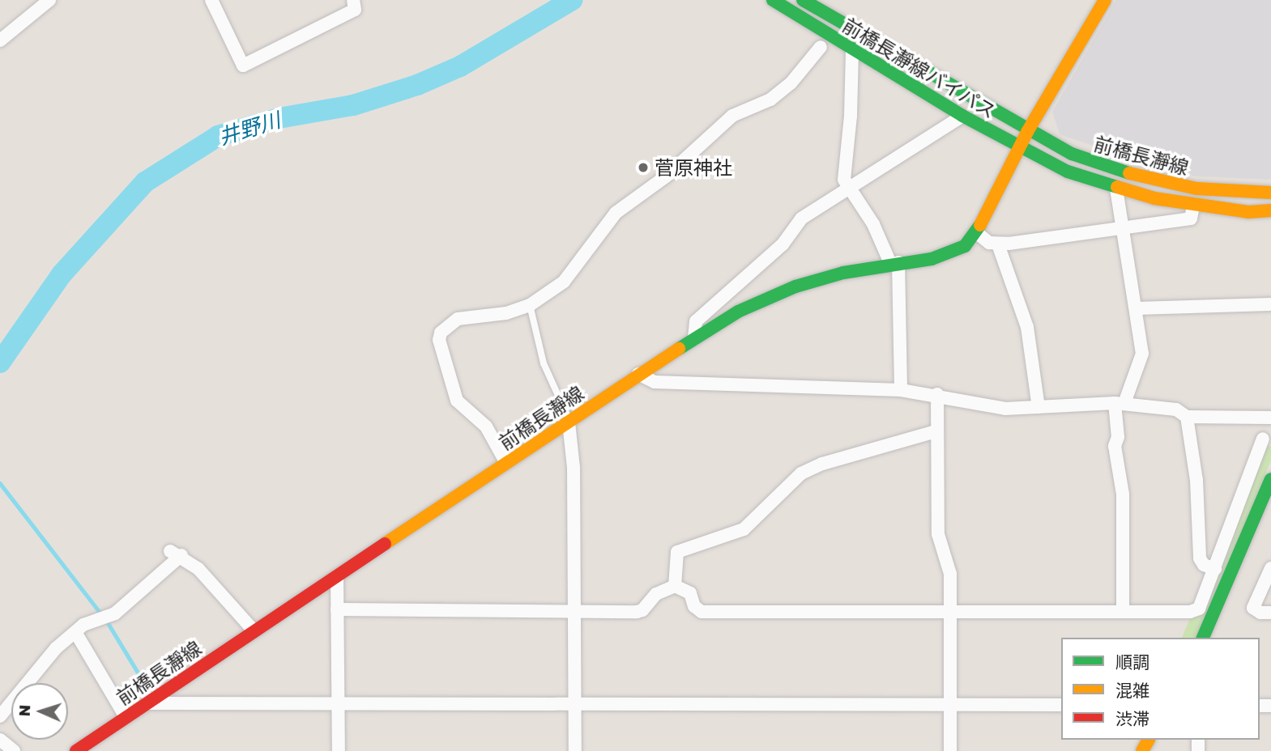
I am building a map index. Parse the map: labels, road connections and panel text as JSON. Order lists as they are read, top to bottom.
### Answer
{
  "streets": {
    "main road": ["前橋長瀞線バイパス", "前橋長瀞線"]
  },
  "crossings": [
    ["前橋長瀞線バイパス", "前橋長瀞線"]
  ],
  "water": ["井野川"],
  "places": ["菅原神社"],
  "legend": ["順調", "混雑", "渋滞"],
  "north": "left"
}
